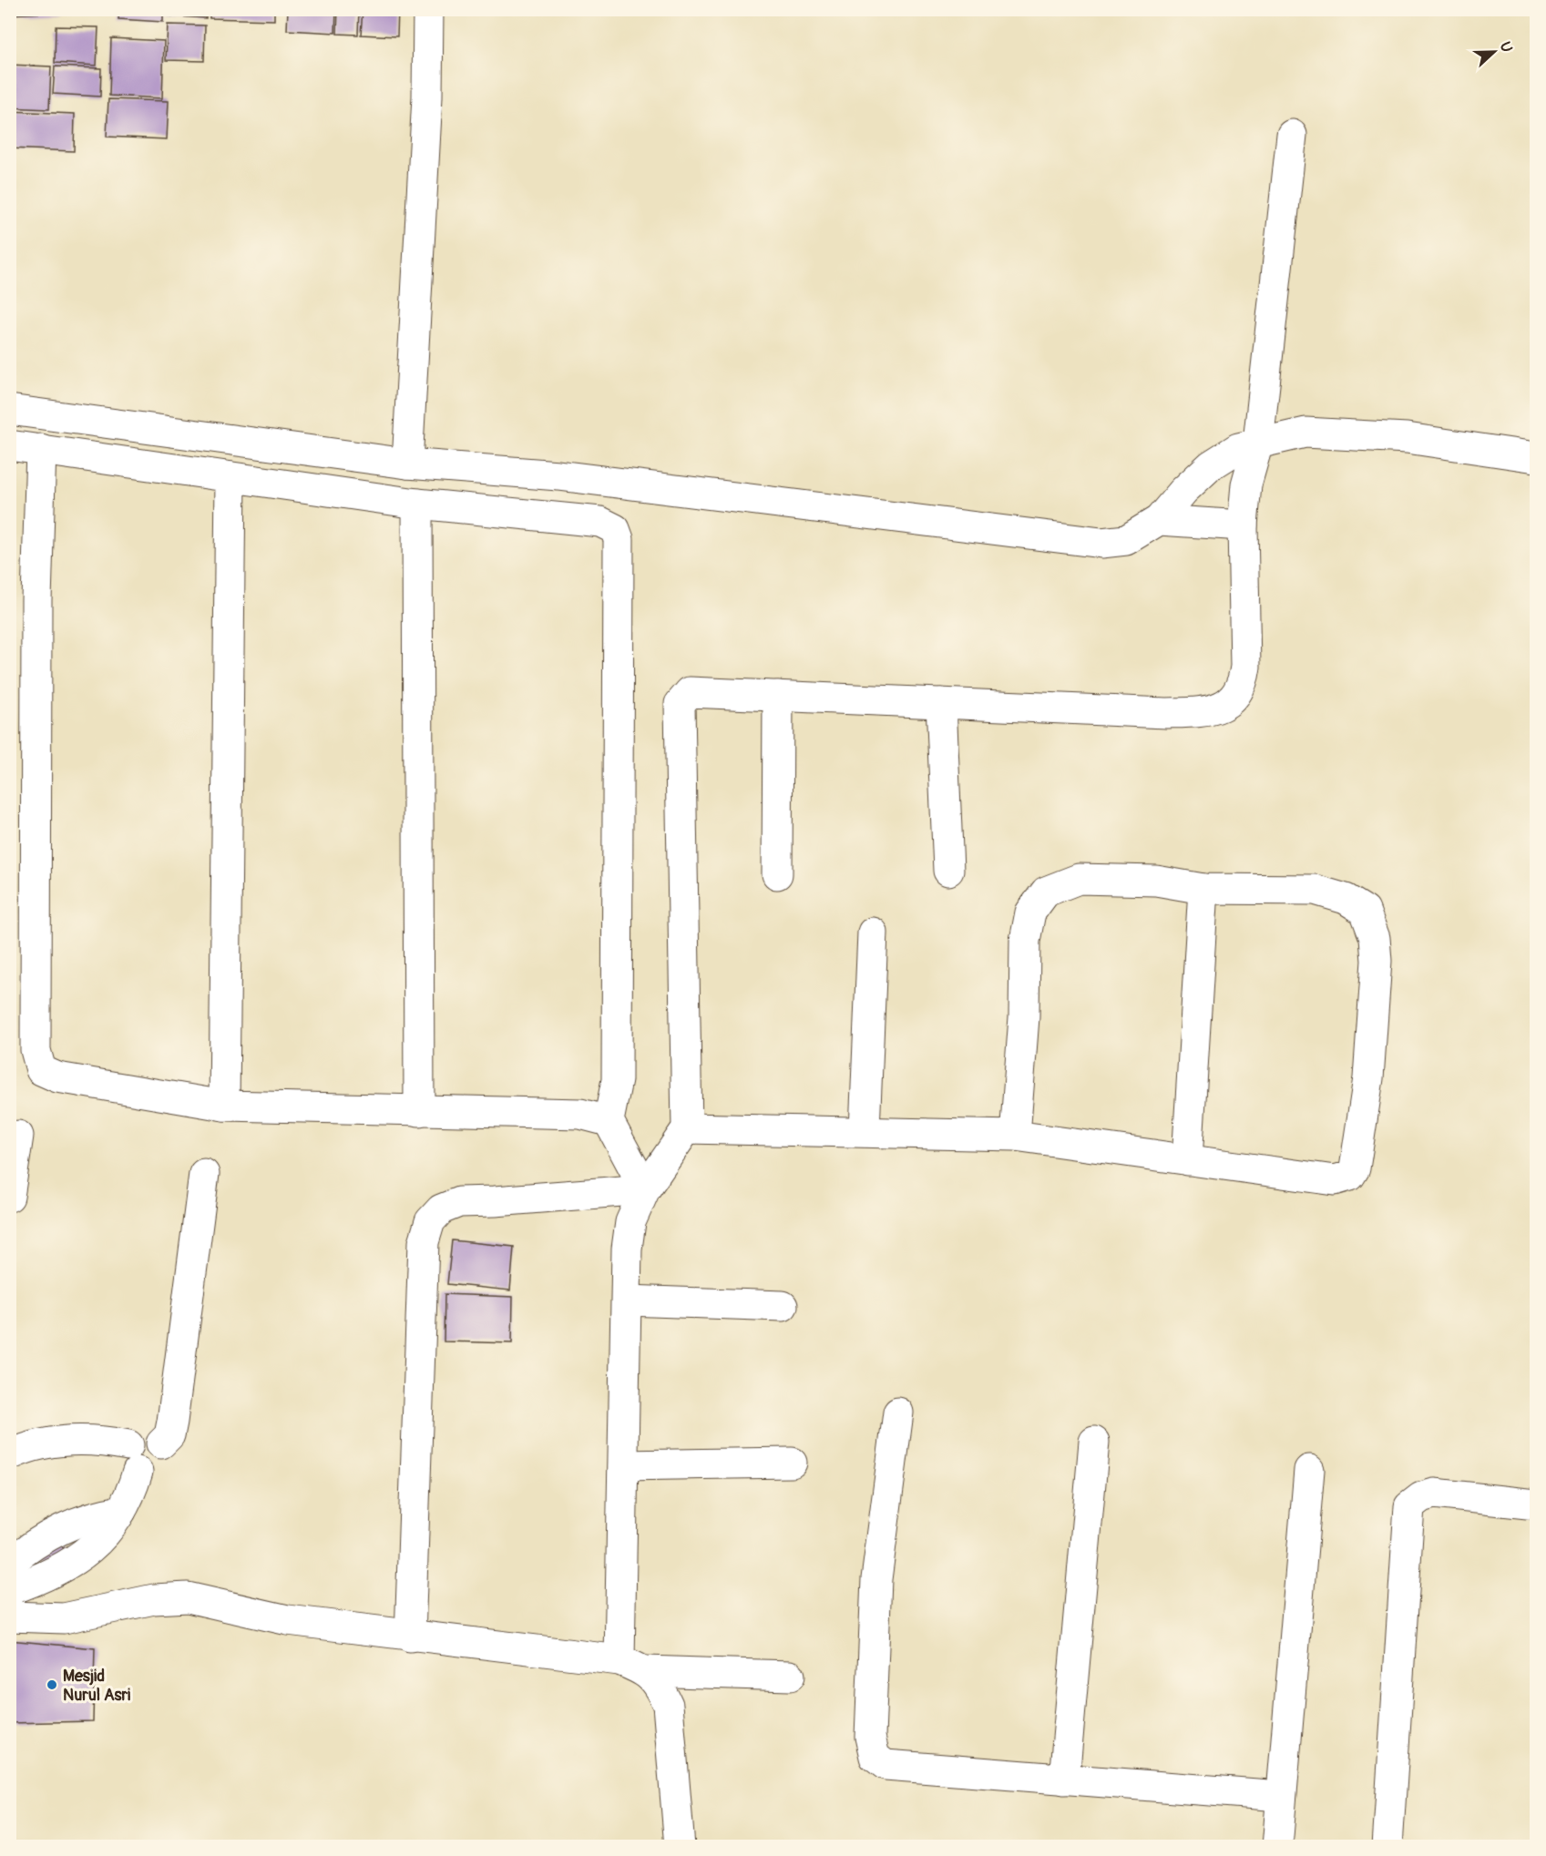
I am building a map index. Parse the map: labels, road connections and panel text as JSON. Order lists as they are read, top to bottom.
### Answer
{
  "places": ["Mesjid Nurul Asri"],
  "north": "right"
}
